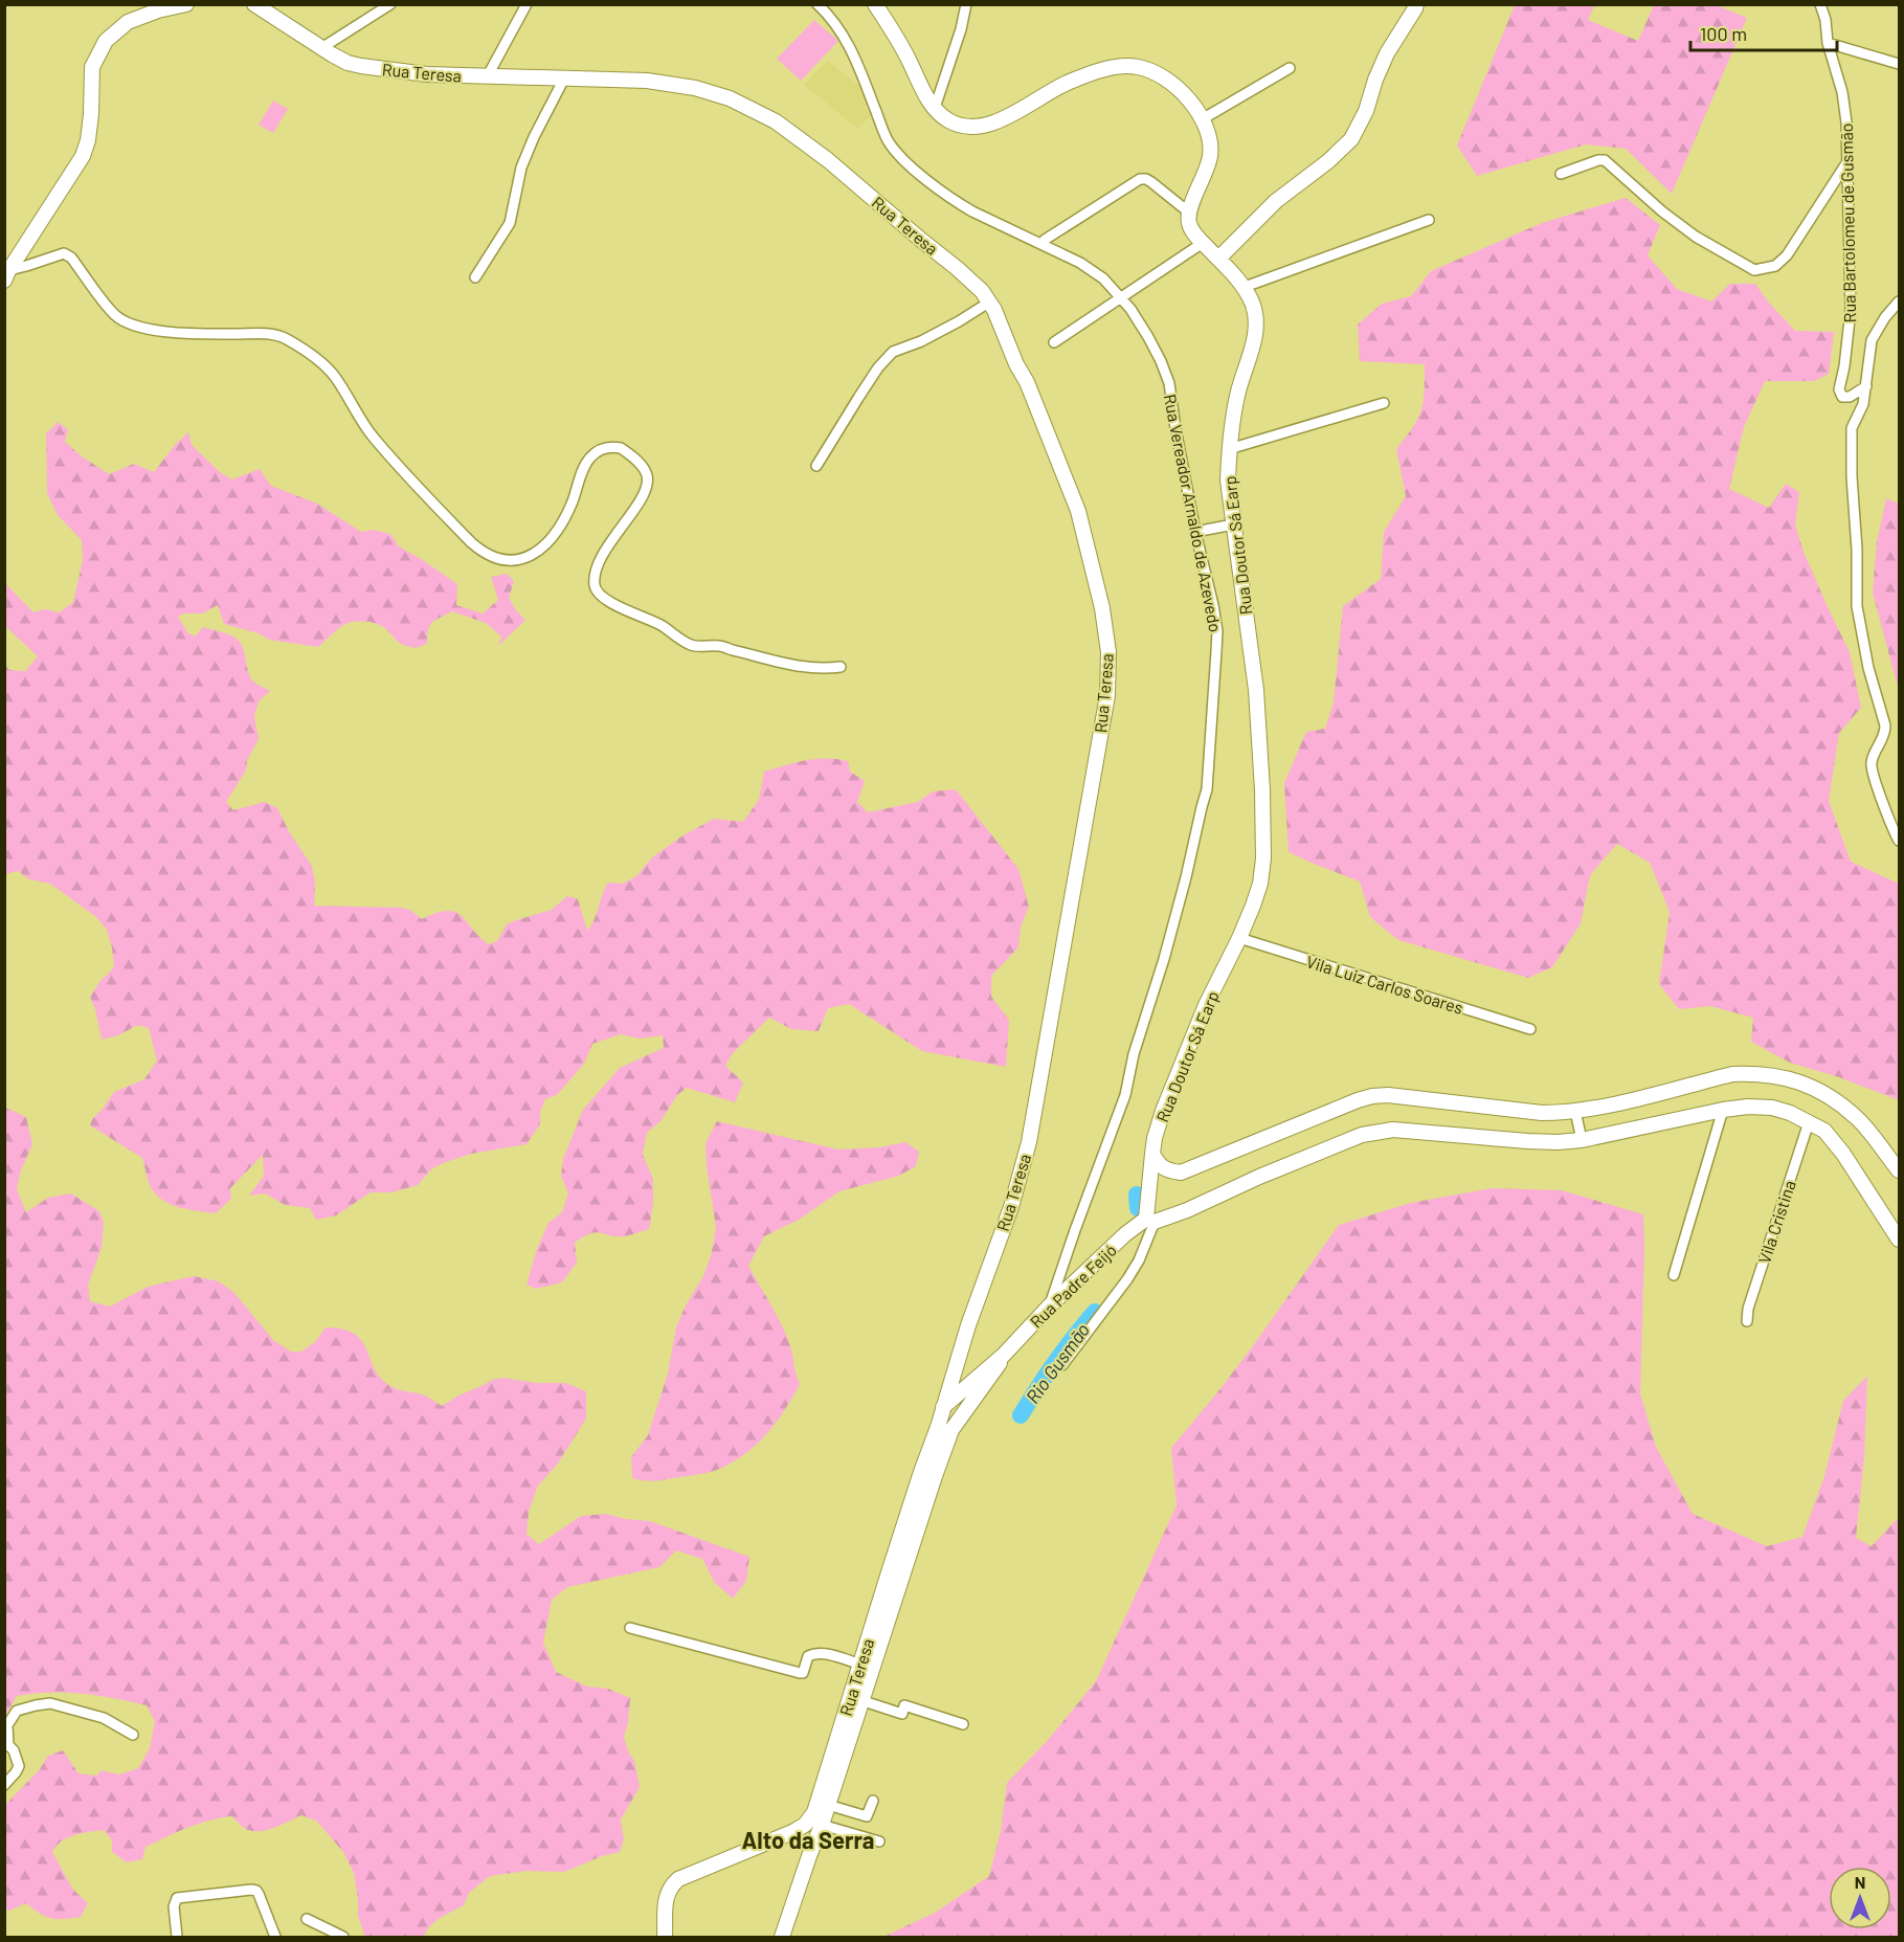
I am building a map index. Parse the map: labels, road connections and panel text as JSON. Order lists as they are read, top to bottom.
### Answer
{
  "streets": {
    "main road": ["Rua Teresa", "Rua Doutor Sá Earp", "Rua Padre Feijó"],
    "street": [
      "Rua Bartolomeu de Gusmão",
      "Rua Vereador Arnaldo de Azevedo",
      "Vila Luiz Carlos Soares",
      "Vila Cristina"
    ]
  },
  "crossings": [
    ["Rua Teresa", "Rua Padre Feijó"],
    ["Rua Vereador Arnaldo de Azevedo", "Rua Padre Feijó"],
    ["Rua Doutor Sá Earp", "Vila Luiz Carlos Soares"],
    ["Rua Doutor Sá Earp", "Rua Padre Feijó"],
    ["Vila Cristina", "Rua Padre Feijó"]
  ],
  "districts": ["Alto da Serra"],
  "water": ["Rio Gusmão"],
  "scale_bar": "100 m",
  "north": "top"
}
